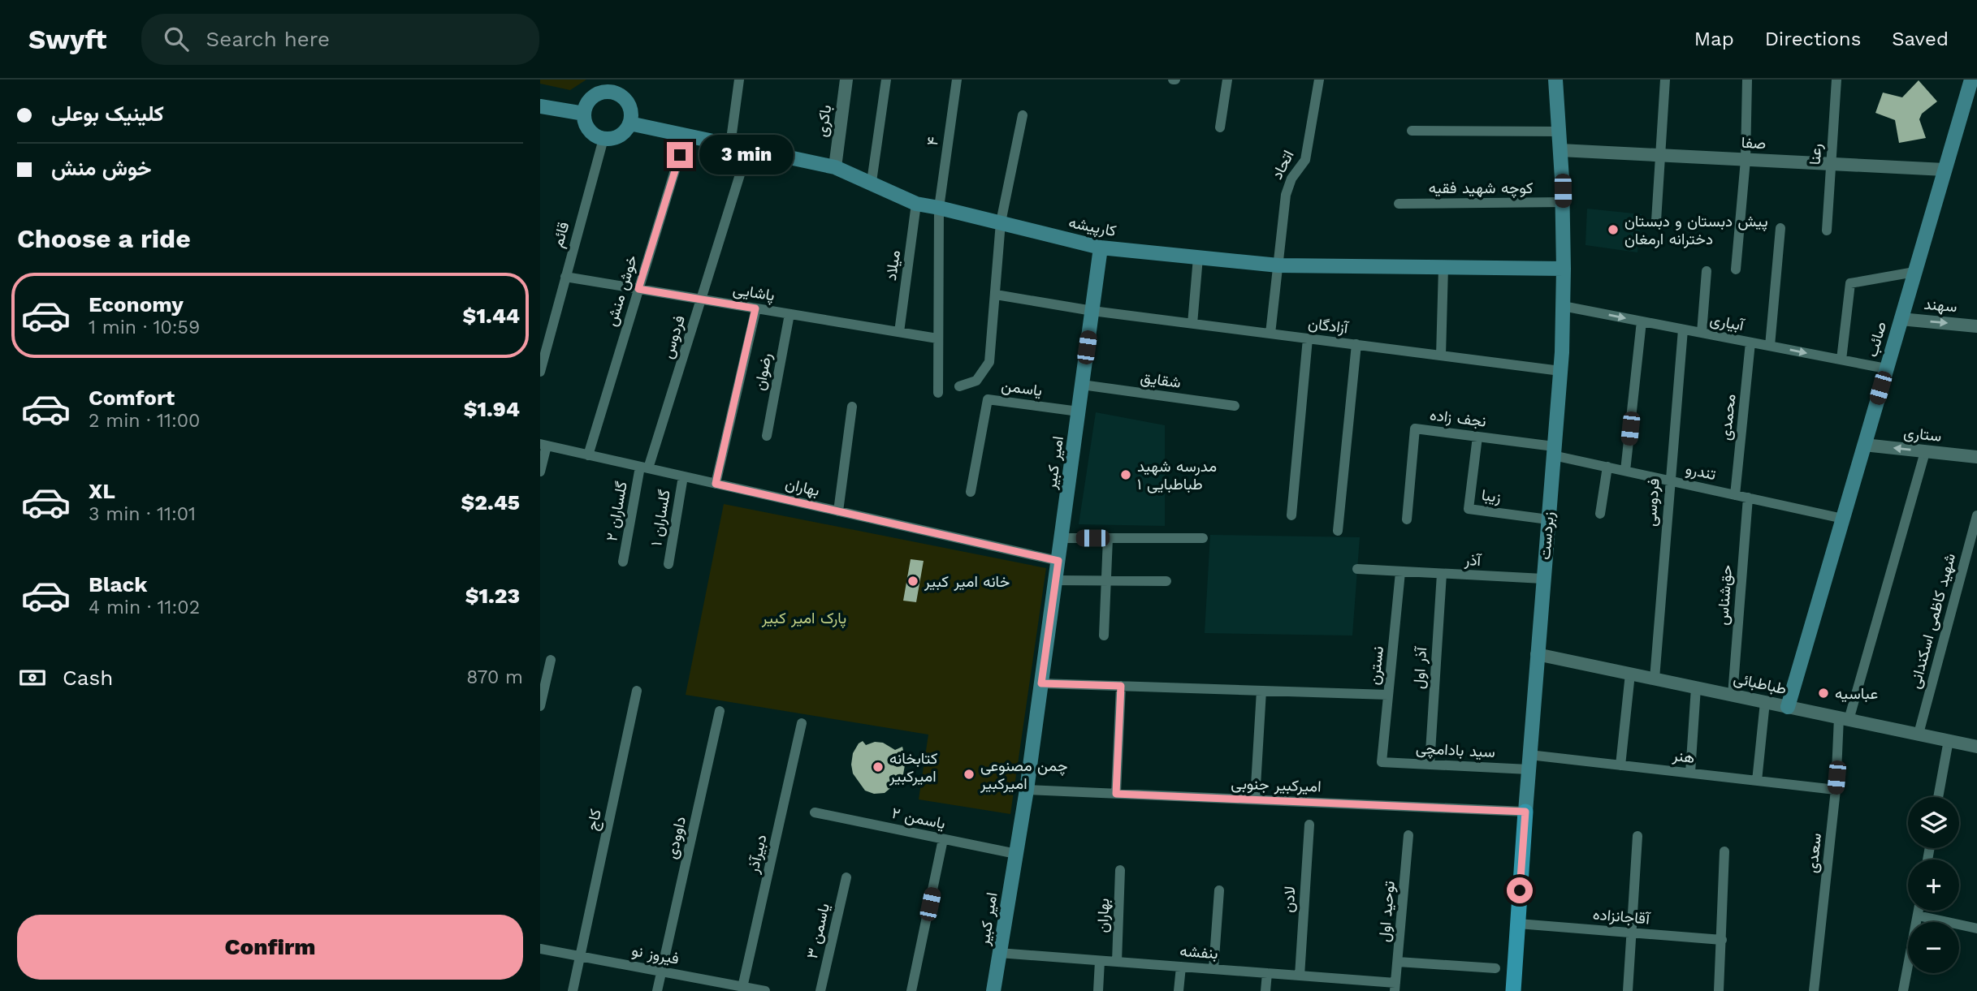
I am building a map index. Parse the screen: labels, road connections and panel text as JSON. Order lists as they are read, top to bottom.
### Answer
{
  "streets": {
    "main road": [
      "کارپیشه",
      "صائب",
      "امیر کبیر",
      "زبردست"
    ],
    "street": [
      "باکری",
      "۴",
      "صفا",
      "رعنا",
      "اتحاد",
      "کوچه شهید فقیه",
      "قائم",
      "میلاد",
      "خوش منش",
      "پاشایی",
      "سهند",
      "آبیاری",
      "آزادگان",
      "فردوس",
      "رضوان",
      "شقایق",
      "یاسمن",
      "محمدی",
      "نجف زاده",
      "ستاری",
      "تندرو",
      "بهاران",
      "زیبا",
      "فردوسی",
      "گلساران ۲",
      "گلساران ۱",
      "آذر",
      "حق‌شناس",
      "شهید کاظمی اسکندانی",
      "نسترن",
      "آذر اول",
      "طباطبائی",
      "سید بادامچی",
      "هنر",
      "امیرکبیر جنوبی",
      "یاسمن ۲",
      "کاج",
      "داوودی",
      "سعدی",
      "دبیرآذر",
      "لادن",
      "توحید اول",
      "آقاجانزاده",
      "یاسمن ۳",
      "بنفشه",
      "فیروز نو"
    ]
  },
  "crossings": [
    ["باکری", "کارپیشه"],
    ["۴", "کارپیشه"],
    ["۴", "پاشایی"],
    ["صفا", "رعنا"],
    ["صفا", "صائب"],
    ["صفا", "زبردست"],
    ["اتحاد", "کارپیشه"],
    ["اتحاد", "آزادگان"],
    ["کوچه شهید فقیه", "زبردست"],
    ["کارپیشه", "قائم"],
    ["کارپیشه", "میلاد"],
    ["کارپیشه", "خوش منش"],
    ["کارپیشه", "فردوس"],
    ["کارپیشه", "امیر کبیر"],
    ["کارپیشه", "زبردست"],
    ["قائم", "پاشایی"],
    ["میلاد", "پاشایی"],
    ["خوش منش", "پاشایی"],
    ["خوش منش", "بهاران"],
    ["پاشایی", "فردوس"],
    ["پاشایی", "رضوان"],
    ["سهند", "صائب"],
    ["آبیاری", "صائب"],
    ["آبیاری", "محمدی"],
    ["آبیاری", "فردوسی"],
    ["آبیاری", "زبردست"],
    ["آزادگان", "امیر کبیر"],
    ["آزادگان", "زبردست"],
    ["فردوس", "بهاران"],
    ["فردوس", "گلساران ۲"],
    ["صائب", "ستاری"],
    ["صائب", "تندرو"],
    ["صائب", "طباطبائی"],
    ["شقایق", "امیر کبیر"],
    ["یاسمن", "امیر کبیر"],
    ["محمدی", "تندرو"],
    ["نجف زاده", "تندرو"],
    ["نجف زاده", "زیبا"],
    ["نجف زاده", "زبردست"],
    ["ستاری", "سعدی"],
    ["امیر کبیر", "بهاران"],
    ["امیر کبیر", "امیرکبیر جنوبی"],
    ["امیر کبیر", "یاسمن ۲"],
    ["امیر کبیر", "بنفشه"],
    ["تندرو", "فردوسی"],
    ["تندرو", "زبردست"],
    ["تندرو", "حق‌شناس"],
    ["بهاران", "گلساران ۲"],
    ["بهاران", "گلساران ۱"],
    ["بهاران", "بنفشه"],
    ["زیبا", "زبردست"],
    ["فردوسی", "طباطبائی"],
    ["زبردست", "آذر"],
    ["زبردست", "طباطبائی"],
    ["زبردست", "سید بادامچی"],
    ["زبردست", "هنر"],
    ["زبردست", "امیرکبیر جنوبی"],
    ["زبردست", "آقاجانزاده"],
    ["آذر", "نسترن"],
    ["آذر", "آذر اول"],
    ["حق‌شناس", "طباطبائی"],
    ["شهید کاظمی اسکندانی", "طباطبائی"],
    ["نسترن", "سید بادامچی"],
    ["آذر اول", "سید بادامچی"],
    ["طباطبائی", "سعدی"],
    ["سید بادامچی", "هنر"],
    ["هنر", "سعدی"],
    ["کاج", "فیروز نو"],
    ["داوودی", "فیروز نو"],
    ["دبیرآذر", "فیروز نو"],
    ["لادن", "بنفشه"],
    ["توحید اول", "بنفشه"]
  ],
  "one_way": ["سهند", "آبیاری", "ستاری"],
  "parks": ["پارک امیر کبیر"],
  "places": [
    "پیش دبستان و دبستان دخترانه ارمغان",
    "مدرسه شهید طباطبایی ۱",
    "خانه امیر کبیر",
    "عباسیه",
    "کتابخانه امیرکبیر",
    "چمن مصنوعی امیرکبیر"
  ],
  "page": {
    "header": "Swyft",
    "search": "Search here",
    "nav": ["Map", "Directions", "Saved"],
    "banner": ["کلینیک بوعلی", "خوش منش"],
    "bubble": "3 min",
    "heading": "Choose a ride",
    "list": [
      {
        "name": "Economy",
        "note": "1 min · 10:59",
        "value": "$1.44"
      },
      {
        "name": "Comfort",
        "note": "2 min · 11:00",
        "value": "$1.94"
      },
      {
        "name": "XL",
        "note": "3 min · 11:01",
        "value": "$2.45"
      },
      {
        "name": "Black",
        "note": "4 min · 11:02",
        "value": "$1.23"
      }
    ],
    "pay": ["Cash", "870 m"],
    "map_buttons": ["+", "−"],
    "buttons": "Confirm"
  }
}
